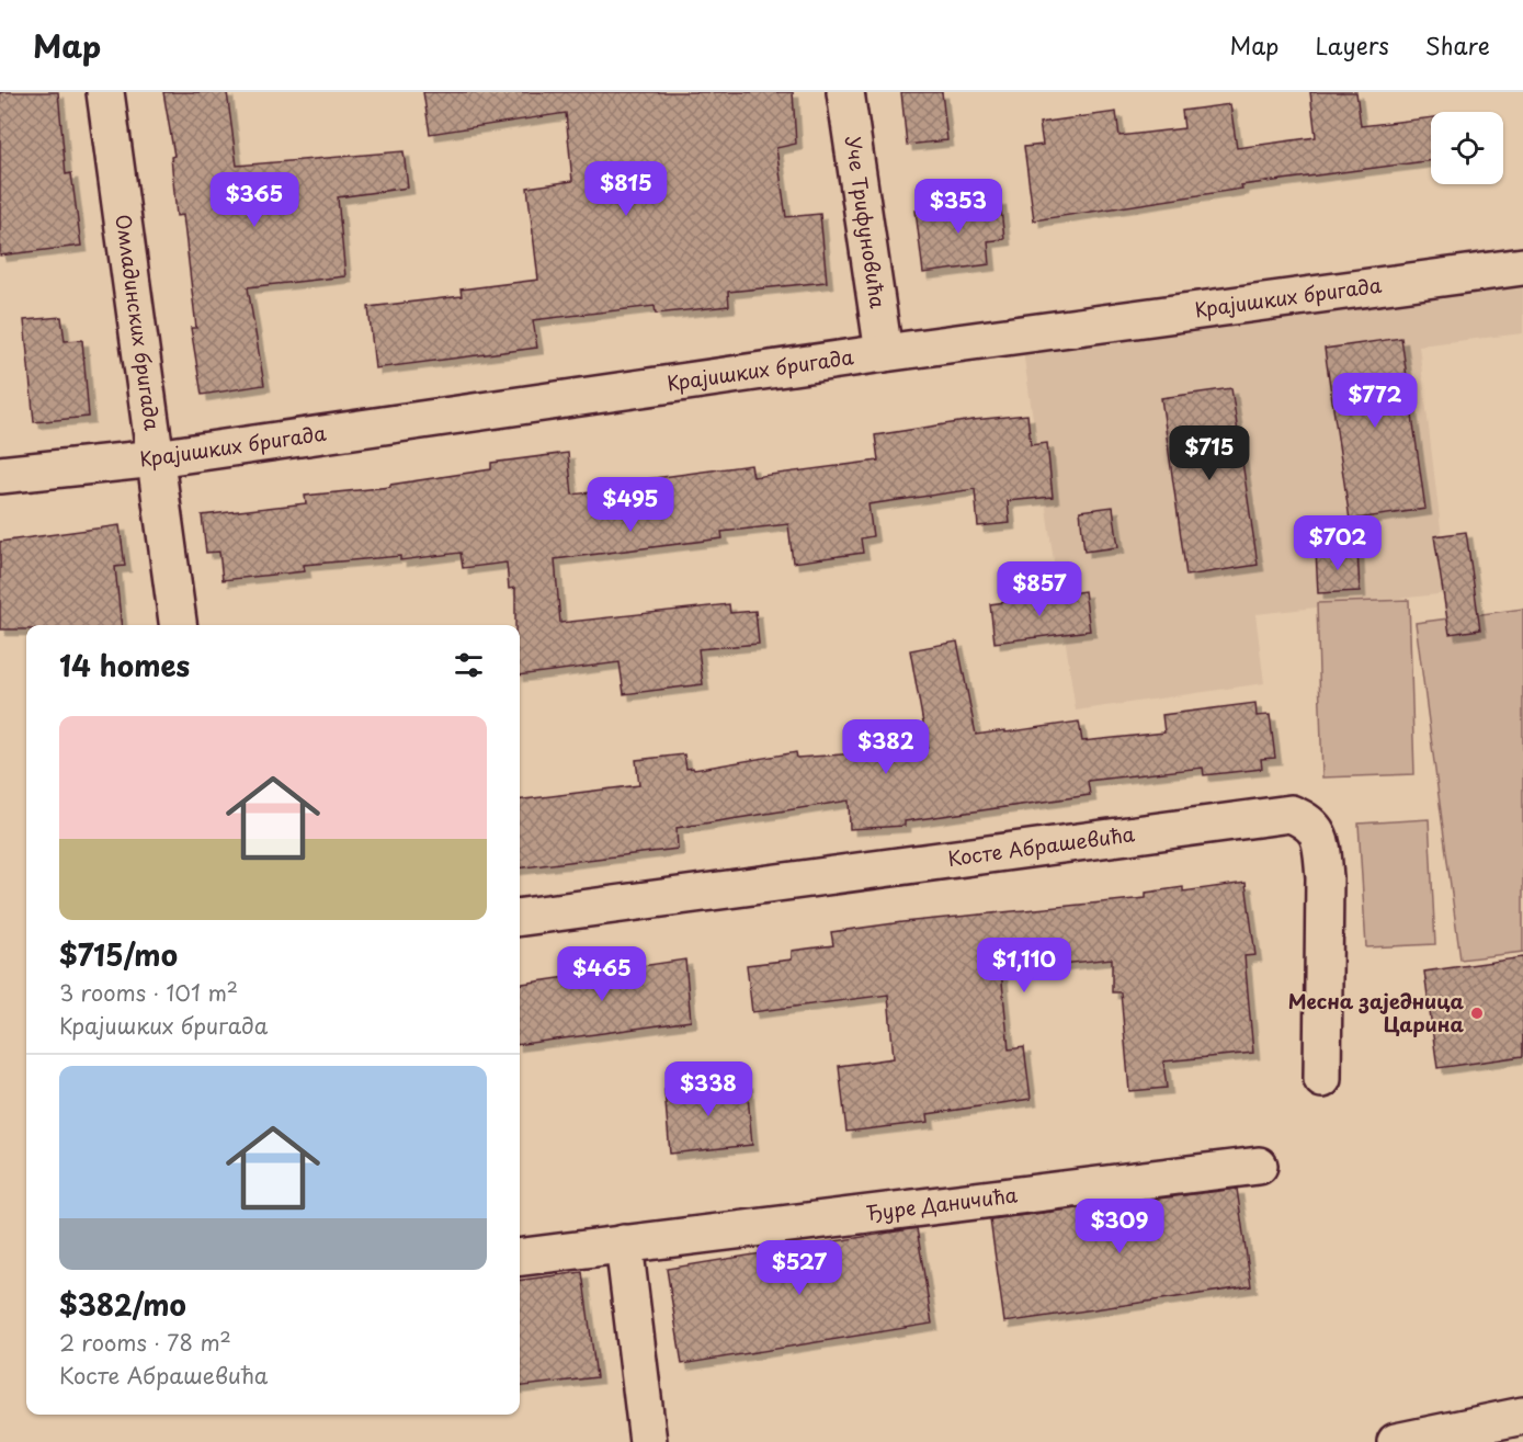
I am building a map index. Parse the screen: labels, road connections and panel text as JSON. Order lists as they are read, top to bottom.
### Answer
{
  "streets": {
    "street": [
      "Уче Трифуновића",
      "Крајишких бригада",
      "Омладинских бригада",
      "Косте Абрашевића",
      "Ђуре Даничића"
    ]
  },
  "crossings": [
    ["Уче Трифуновића", "Крајишких бригада"],
    ["Крајишких бригада", "Омладинских бригада"]
  ],
  "places": ["Месна заједница Царина"],
  "page": {
    "header": "Map",
    "nav": ["Map", "Layers", "Share"],
    "price": [
      "$815",
      "$365",
      "$353",
      "$772",
      "$715",
      "$495",
      "$702",
      "$857",
      "$382",
      "$1,110",
      "$465",
      "$338",
      "$309",
      "$527"
    ],
    "heading": "14 homes",
    "list": [
      {
        "name": "$715/mo",
        "note": "3 rooms · 101 m² · Крајишких бригада"
      },
      {
        "name": "$382/mo",
        "note": "2 rooms · 78 m² · Косте Абрашевића"
      }
    ]
  }
}
